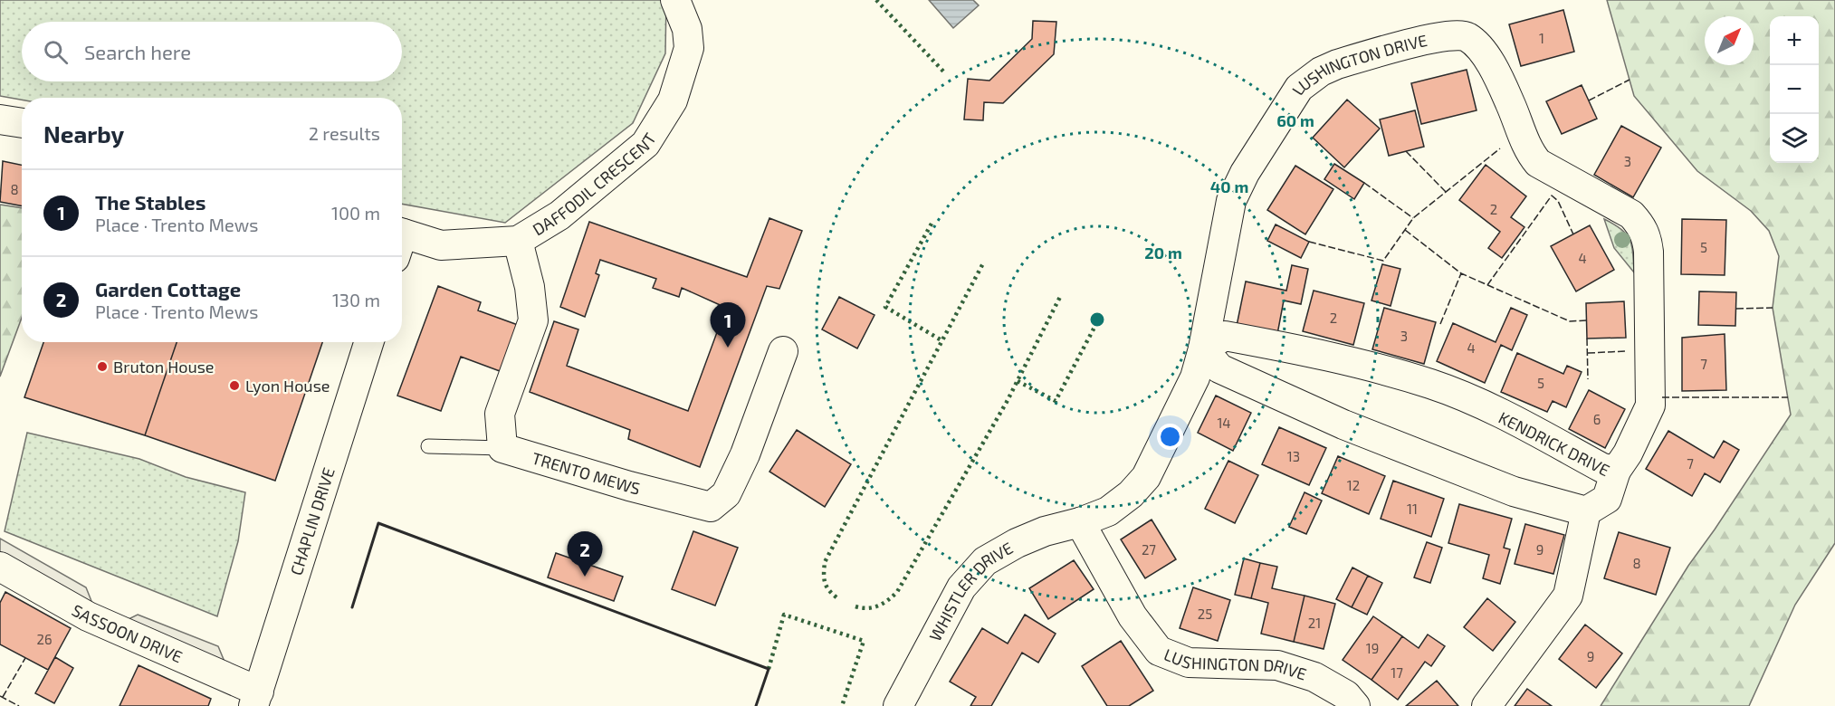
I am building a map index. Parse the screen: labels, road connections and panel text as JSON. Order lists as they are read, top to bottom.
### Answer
{
  "streets": {
    "street": [
      "LUSHINGTON DRIVE",
      "DAFFODIL CRESCENT",
      "KENDRICK DRIVE",
      "TRENTO MEWS",
      "CHAPLIN DRIVE",
      "WHISTLER DRIVE",
      "SASSOON DRIVE"
    ]
  },
  "crossings": [
    ["LUSHINGTON DRIVE", "KENDRICK DRIVE"],
    ["LUSHINGTON DRIVE", "WHISTLER DRIVE"],
    ["CHAPLIN DRIVE", "SASSOON DRIVE"]
  ],
  "places": ["Bruton House", "Lyon House"],
  "house_numbers": [
    "1",
    "3",
    "8",
    "2",
    "5",
    "4",
    "2",
    "3",
    "4",
    "7",
    "5",
    "6",
    "14",
    "13",
    "7",
    "12",
    "11",
    "27",
    "9",
    "8",
    "25",
    "21",
    "26",
    "19",
    "9",
    "17"
  ],
  "north": "top right",
  "page": {
    "map_buttons": ["+", "−"],
    "search": "Search here",
    "heading": ["Nearby", "2 results"],
    "list": [
      {
        "mark": "1",
        "name": "The Stables",
        "note": "Place · Trento Mews",
        "value": "100 m"
      },
      {
        "mark": "2",
        "name": "Garden Cottage",
        "note": "Place · Trento Mews",
        "value": "130 m"
      }
    ],
    "pins": ["1", "2"]
  },
  "rings": ["60 m", "40 m", "20 m"]
}
